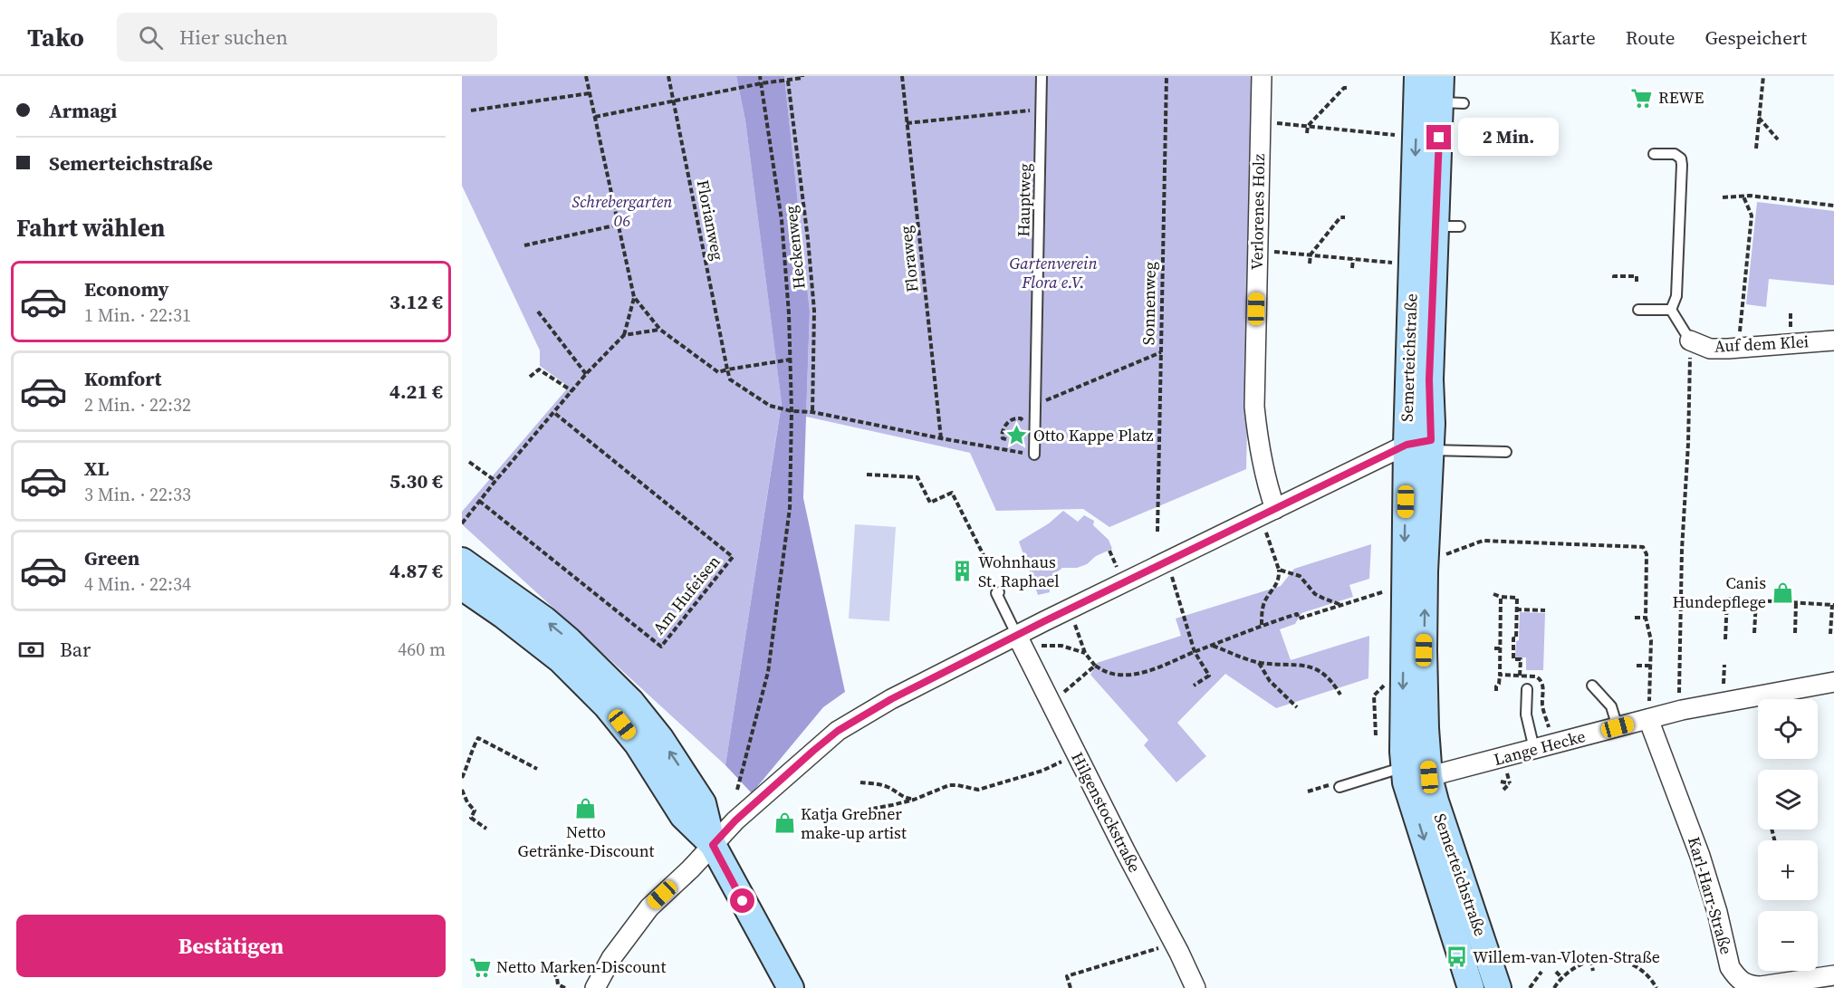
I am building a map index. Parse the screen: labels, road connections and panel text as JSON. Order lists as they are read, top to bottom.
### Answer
{
  "streets": {
    "main road": ["Semerteichstraße"],
    "street": [
      "Verlorenes Holz",
      "Auf dem Klei",
      "Lange Hecke",
      "Hilgenstockstraße",
      "Karl-Harr-Straße"
    ],
    "lane": ["Hauptweg"],
    "path": [
      "Florianweg",
      "Heckenweg",
      "Floraweg",
      "Sonnenweg",
      "Am Hufeisen"
    ]
  },
  "crossings": [
    ["Semerteichstraße", "Lange Hecke"],
    ["Lange Hecke", "Karl-Harr-Straße"]
  ],
  "parks": ["Schrebergarten 06", "Gartenverein Flora e.V."],
  "places": {
    "supermarket": ["REWE", "Netto Marken-Discount"],
    "place": ["Otto Kappe Platz"],
    "building": ["Wohnhaus St. Raphael"],
    "shop": ["Canis Hundepflege", "Netto Getränke-Discount", "Katja Grebner make-up artist"],
    "bus stop": ["Willem-van-Vloten-Straße"]
  },
  "page": {
    "header": "Tako",
    "search": "Hier suchen",
    "nav": ["Karte", "Route", "Gespeichert"],
    "banner": ["Armagi", "Semerteichstraße"],
    "bubble": "2 Min.",
    "heading": "Fahrt wählen",
    "list": [
      {
        "name": "Economy",
        "note": "1 Min. · 22:31",
        "value": "3.12 €"
      },
      {
        "name": "Komfort",
        "note": "2 Min. · 22:32",
        "value": "4.21 €"
      },
      {
        "name": "XL",
        "note": "3 Min. · 22:33",
        "value": "5.30 €"
      },
      {
        "name": "Green",
        "note": "4 Min. · 22:34",
        "value": "4.87 €"
      }
    ],
    "pay": ["Bar", "460 m"],
    "map_buttons": ["+", "−"],
    "buttons": "Bestätigen"
  }
}
